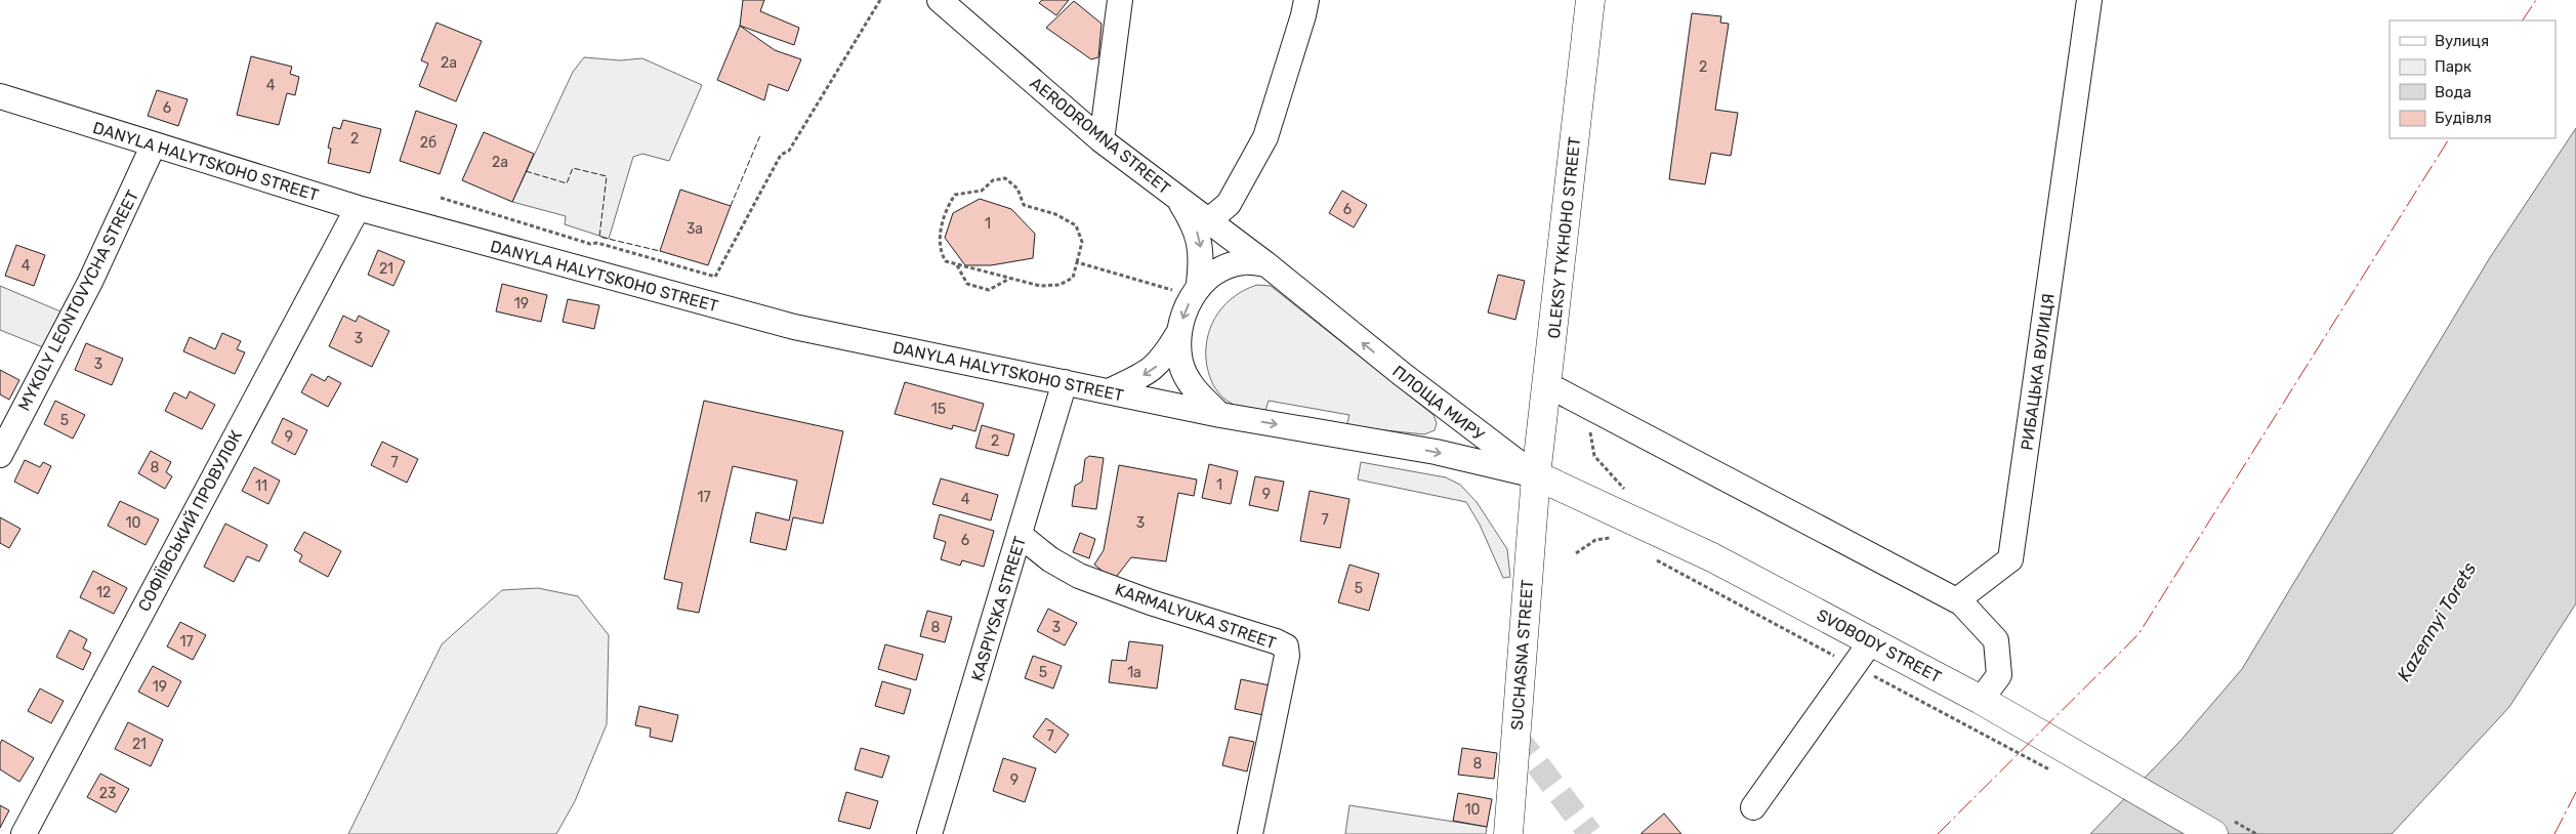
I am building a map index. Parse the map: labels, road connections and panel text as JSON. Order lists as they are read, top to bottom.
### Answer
{
  "streets": {
    "main road": ["OLEKSY TYKHOHO STREET", "SVOBODY STREET", "SUCHASNA STREET"],
    "street": [
      "AERODROMNA STREET",
      "DANYLA HALYTSKOHO STREET",
      "MYKOLY LEONTOVYCHA STREET",
      "РИБАЦЬКА ВУЛИЦЯ",
      "ПЛОЩА МИРУ",
      "СОФІЇВСЬКИЙ ПРОВУЛОК",
      "KASPIYSKA STREET",
      "KARMALYUKA STREET"
    ]
  },
  "crossings": [
    ["AERODROMNA STREET", "ПЛОЩА МИРУ"],
    ["DANYLA HALYTSKOHO STREET", "MYKOLY LEONTOVYCHA STREET"],
    ["DANYLA HALYTSKOHO STREET", "ПЛОЩА МИРУ"],
    ["DANYLA HALYTSKOHO STREET", "СОФІЇВСЬКИЙ ПРОВУЛОК"],
    ["DANYLA HALYTSKOHO STREET", "KASPIYSKA STREET"],
    ["OLEKSY TYKHOHO STREET", "ПЛОЩА МИРУ"],
    ["OLEKSY TYKHOHO STREET", "SVOBODY STREET"],
    ["OLEKSY TYKHOHO STREET", "SUCHASNA STREET"],
    ["ПЛОЩА МИРУ", "SVOBODY STREET"],
    ["ПЛОЩА МИРУ", "SUCHASNA STREET"],
    ["KASPIYSKA STREET", "KARMALYUKA STREET"],
    ["SVOBODY STREET", "SUCHASNA STREET"]
  ],
  "water": ["Kazennyi Torets"],
  "house_numbers": [
    "2а",
    "2",
    "4",
    "6",
    "2",
    "2б",
    "2а",
    "6",
    "1",
    "3а",
    "4",
    "21",
    "19",
    "3",
    "3",
    "15",
    "5",
    "9",
    "2",
    "7",
    "8",
    "1",
    "11",
    "9",
    "17",
    "4",
    "7",
    "10",
    "3",
    "6",
    "5",
    "12",
    "8",
    "3",
    "17",
    "5",
    "1а",
    "19",
    "7",
    "21",
    "8",
    "9",
    "23",
    "10"
  ],
  "legend": [
    "Вулиця",
    "Парк",
    "Вода",
    "Будівля"
  ]
}
